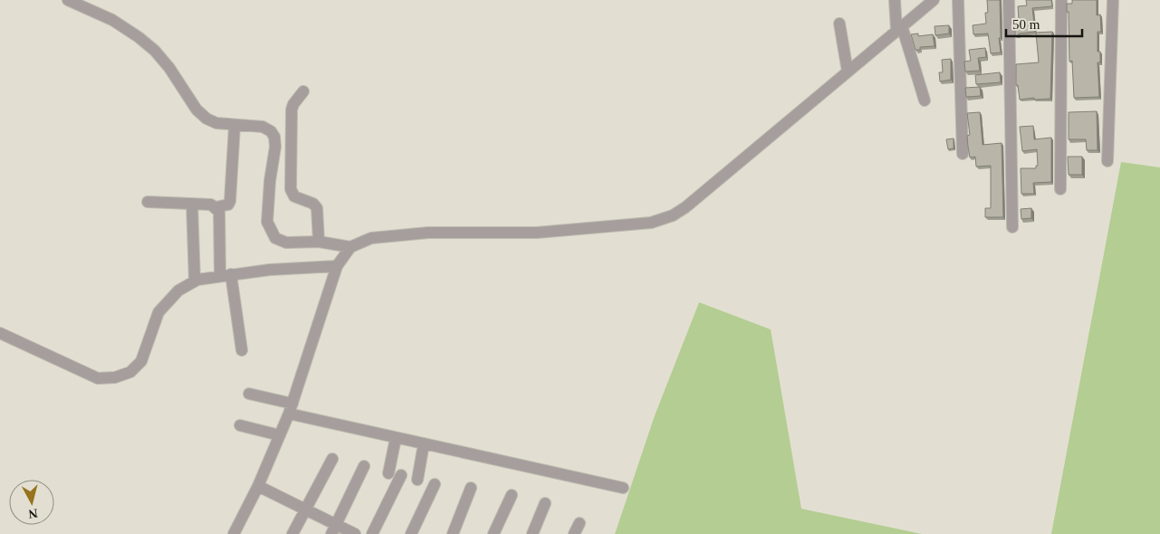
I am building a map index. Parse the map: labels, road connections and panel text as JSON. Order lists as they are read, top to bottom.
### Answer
{
  "scale_bar": "50 m",
  "north": "bottom"
}
